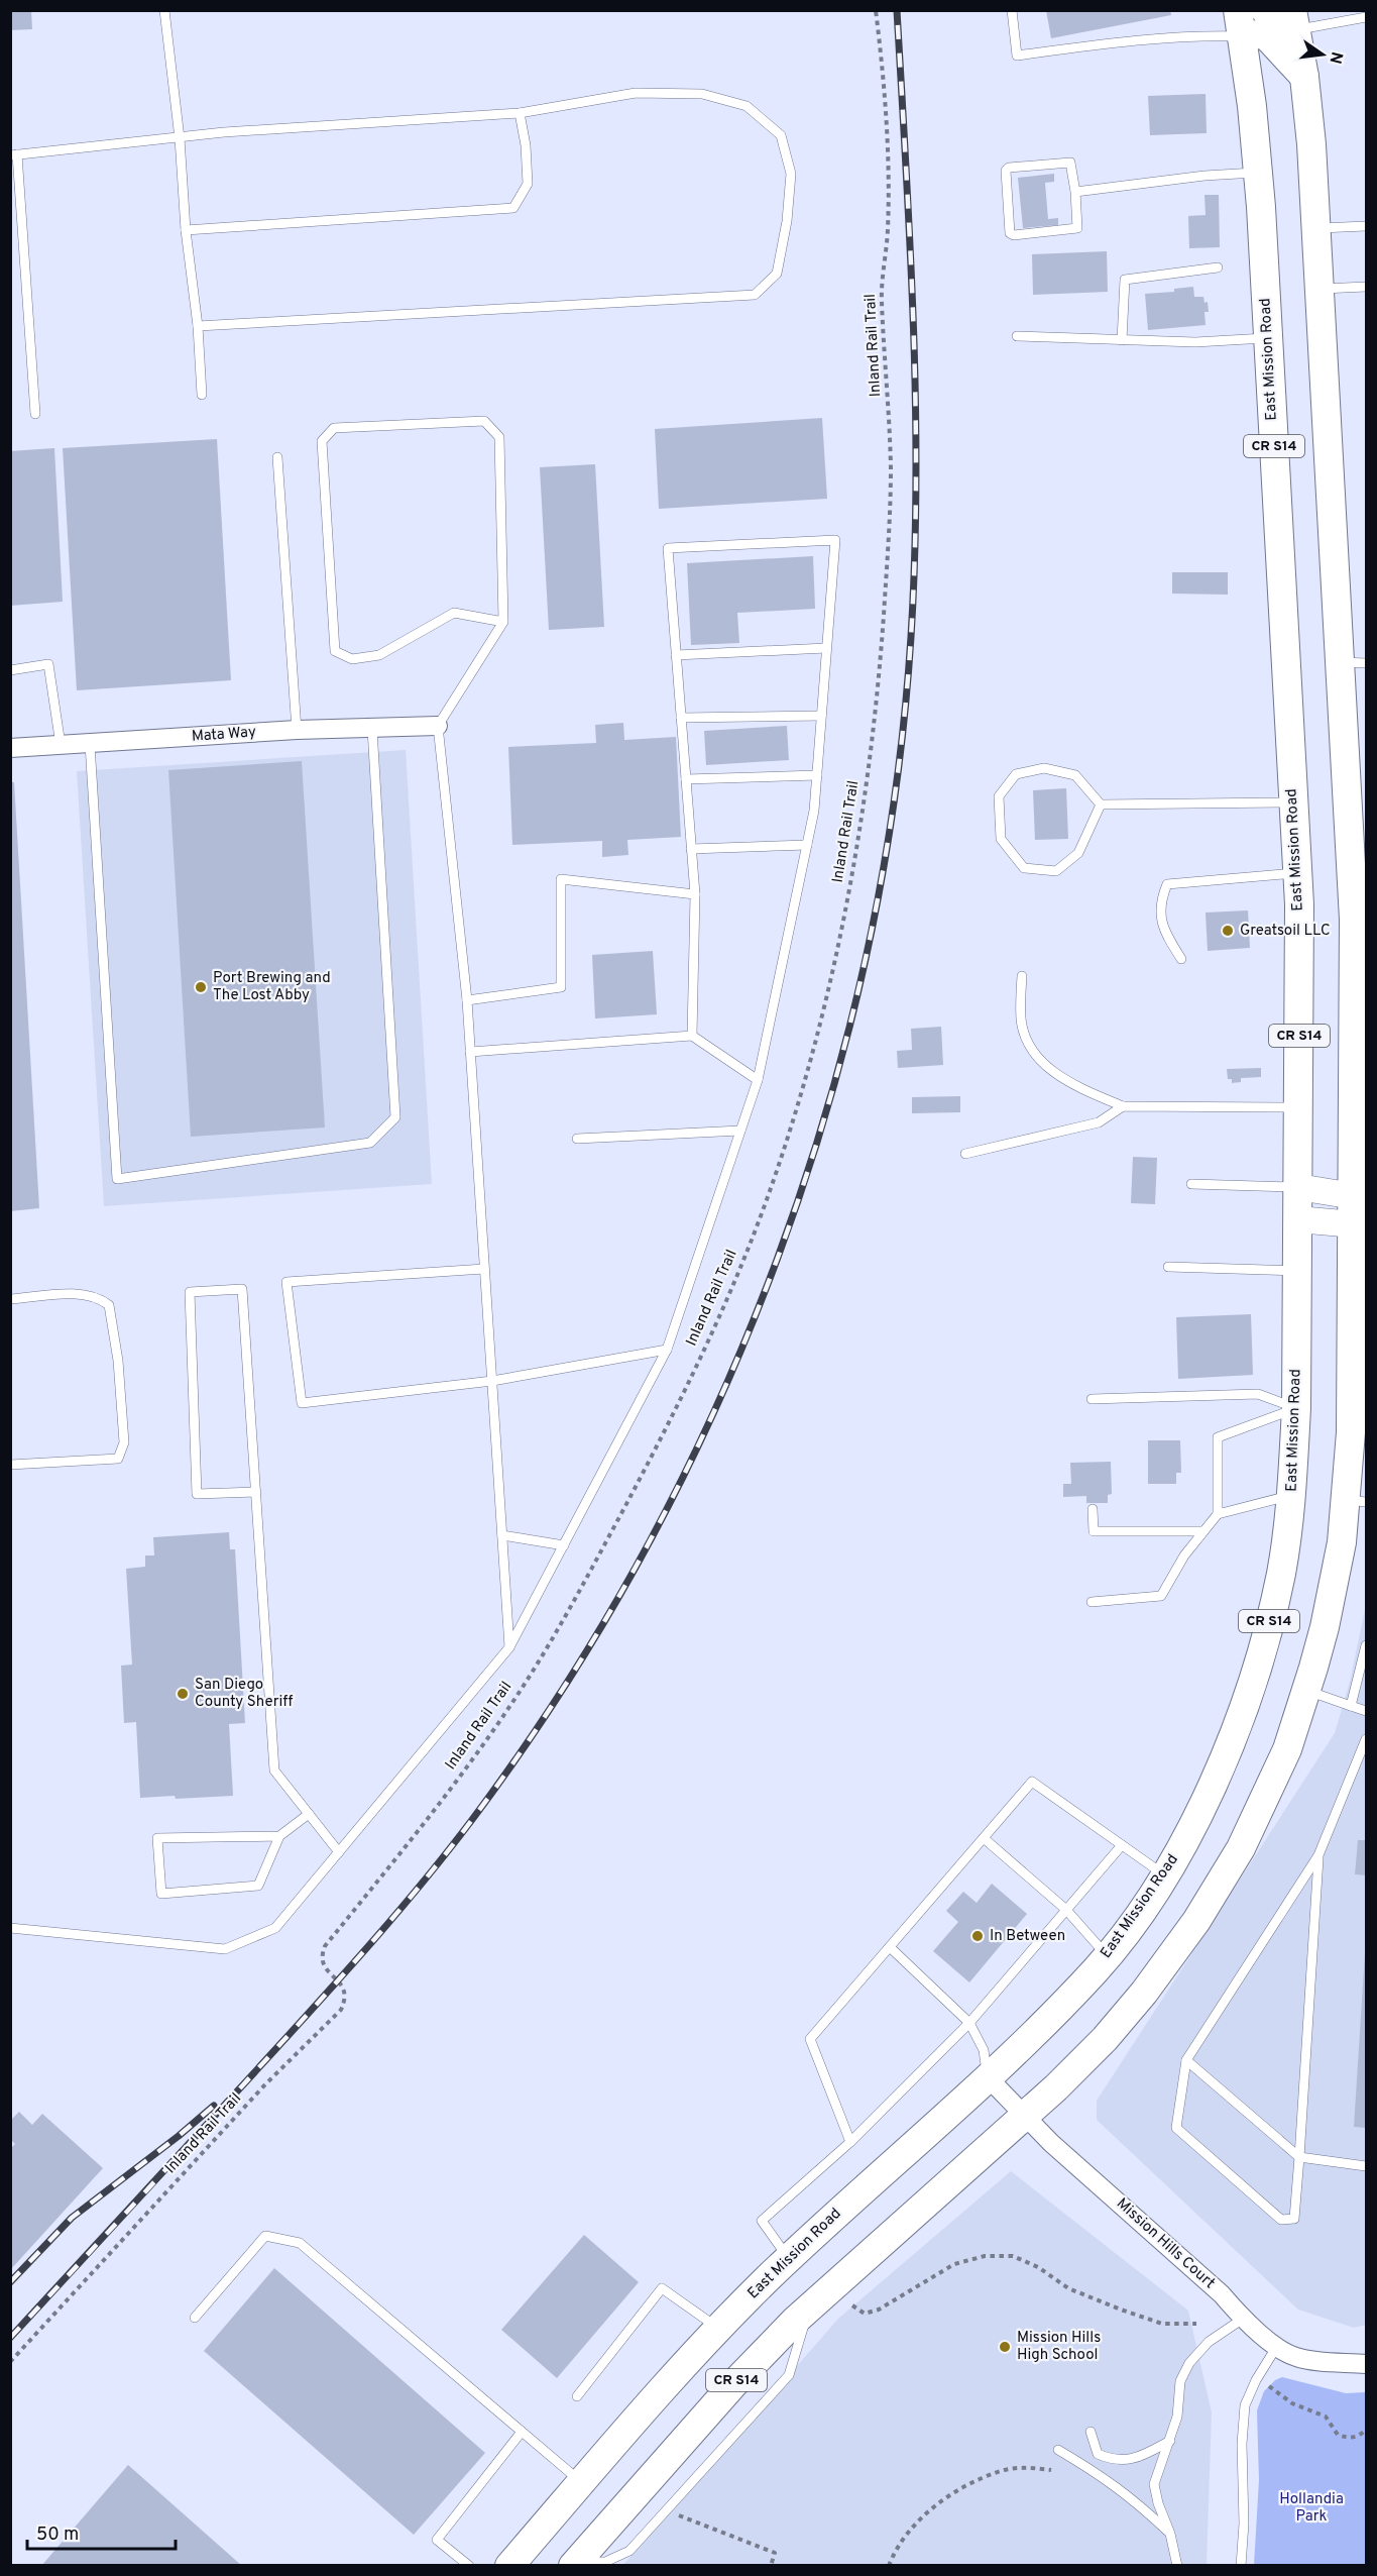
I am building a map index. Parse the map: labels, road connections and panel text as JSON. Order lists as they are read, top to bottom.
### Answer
{
  "streets": {
    "main road": ["East Mission Road", "CR S14"],
    "street": ["Mata Way", "Mission Hills Court"],
    "path": ["Inland Rail Trail"]
  },
  "crossings": [
    ["East Mission Road", "Mission Hills Court"],
    ["CR S14", "Mission Hills Court"]
  ],
  "parks": ["Hollandia Park"],
  "places": [
    "Greatsoil LLC",
    "Port Brewing and The Lost Abby",
    "San Diego County Sheriff",
    "In Between",
    "Mission Hills High School"
  ],
  "scale_bar": "50 m",
  "north": "right"
}
